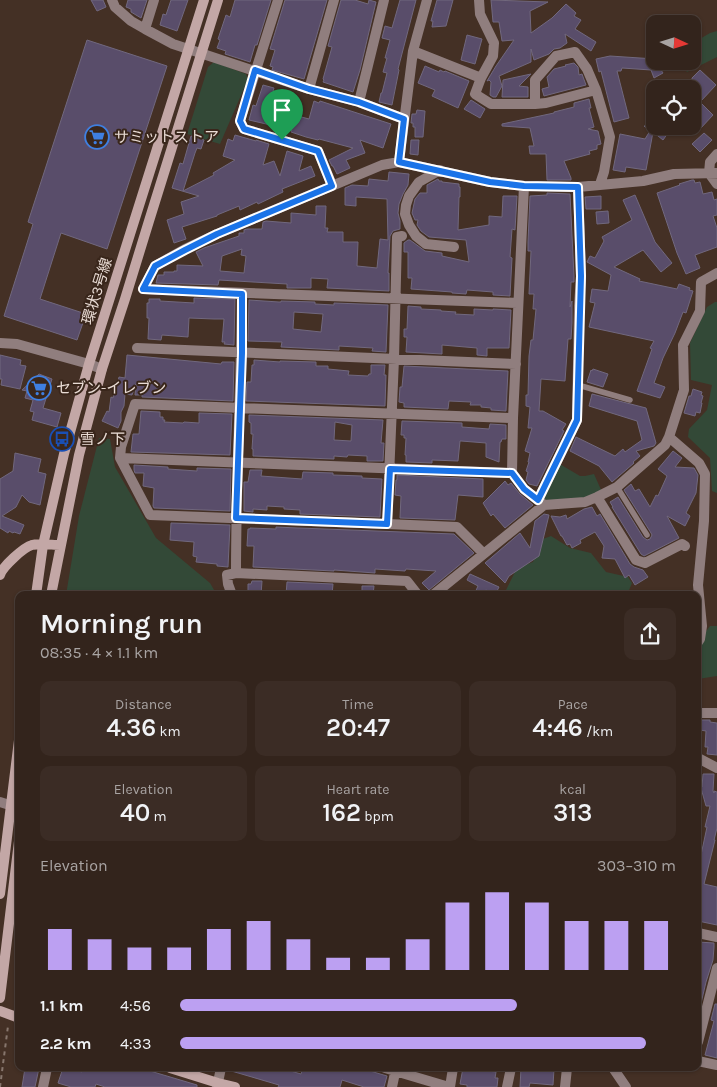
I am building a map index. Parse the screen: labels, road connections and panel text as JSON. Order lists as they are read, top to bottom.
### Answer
{
  "streets": {
    "street": ["環状3号線"]
  },
  "places": {
    "supermarket": ["サミットストア", "セブン-イレブン"],
    "bus stop": ["雪ノ下"]
  },
  "north": "right",
  "page": {
    "heading": ["Morning run", "08:35 · 4 × 1.1 km"],
    "stats": [
      ["Distance", "4.36 km"],
      ["Time", "20:47"],
      ["Pace", "4:46 /km"],
      ["Elevation", "40 m"],
      ["Heart rate", "162 bpm"],
      ["kcal", "313"]
    ],
    "chart": ["Elevation", "303–310 m"],
    "list": [
      {
        "name": "1.1 km",
        "note": "4:56"
      },
      {
        "name": "2.2 km",
        "note": "4:33"
      }
    ]
  }
}
